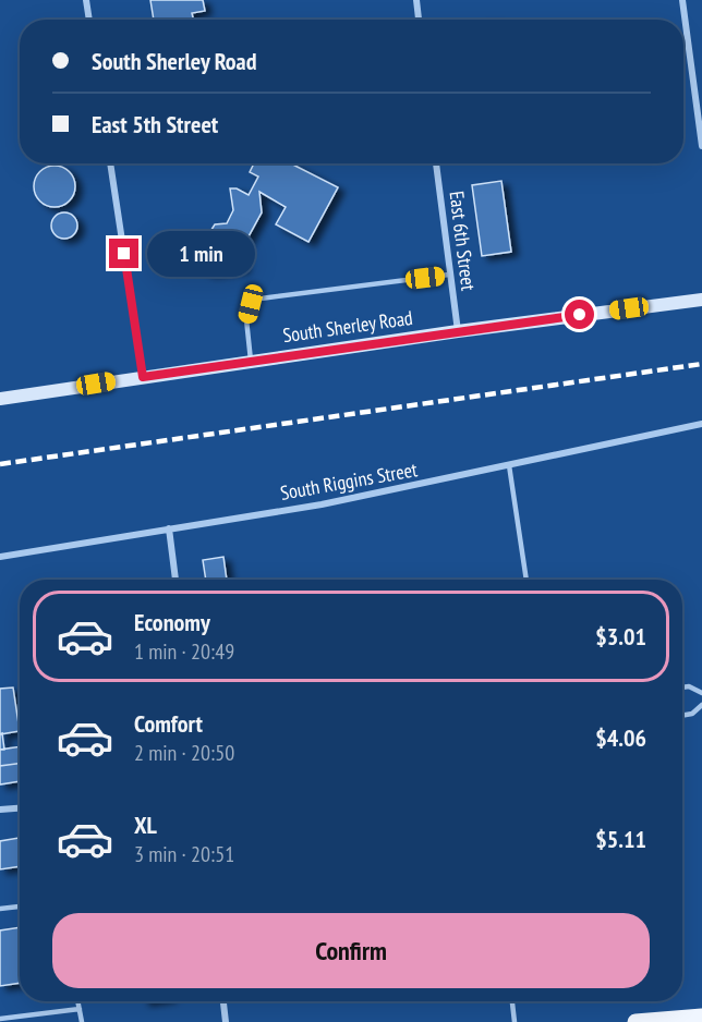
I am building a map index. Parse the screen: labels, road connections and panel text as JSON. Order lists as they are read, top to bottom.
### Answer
{
  "streets": {
    "street": ["East 6th Street", "South Sherley Road", "South Riggins Street"]
  },
  "crossings": [
    ["East 6th Street", "South Sherley Road"]
  ],
  "page": {
    "banner": ["South Sherley Road", "East 5th Street"],
    "bubble": "1 min",
    "list": [
      {
        "name": "Economy",
        "note": "1 min · 20:49",
        "value": "$3.01"
      },
      {
        "name": "Comfort",
        "note": "2 min · 20:50",
        "value": "$4.06"
      },
      {
        "name": "XL",
        "note": "3 min · 20:51",
        "value": "$5.11"
      }
    ],
    "buttons": "Confirm"
  }
}
